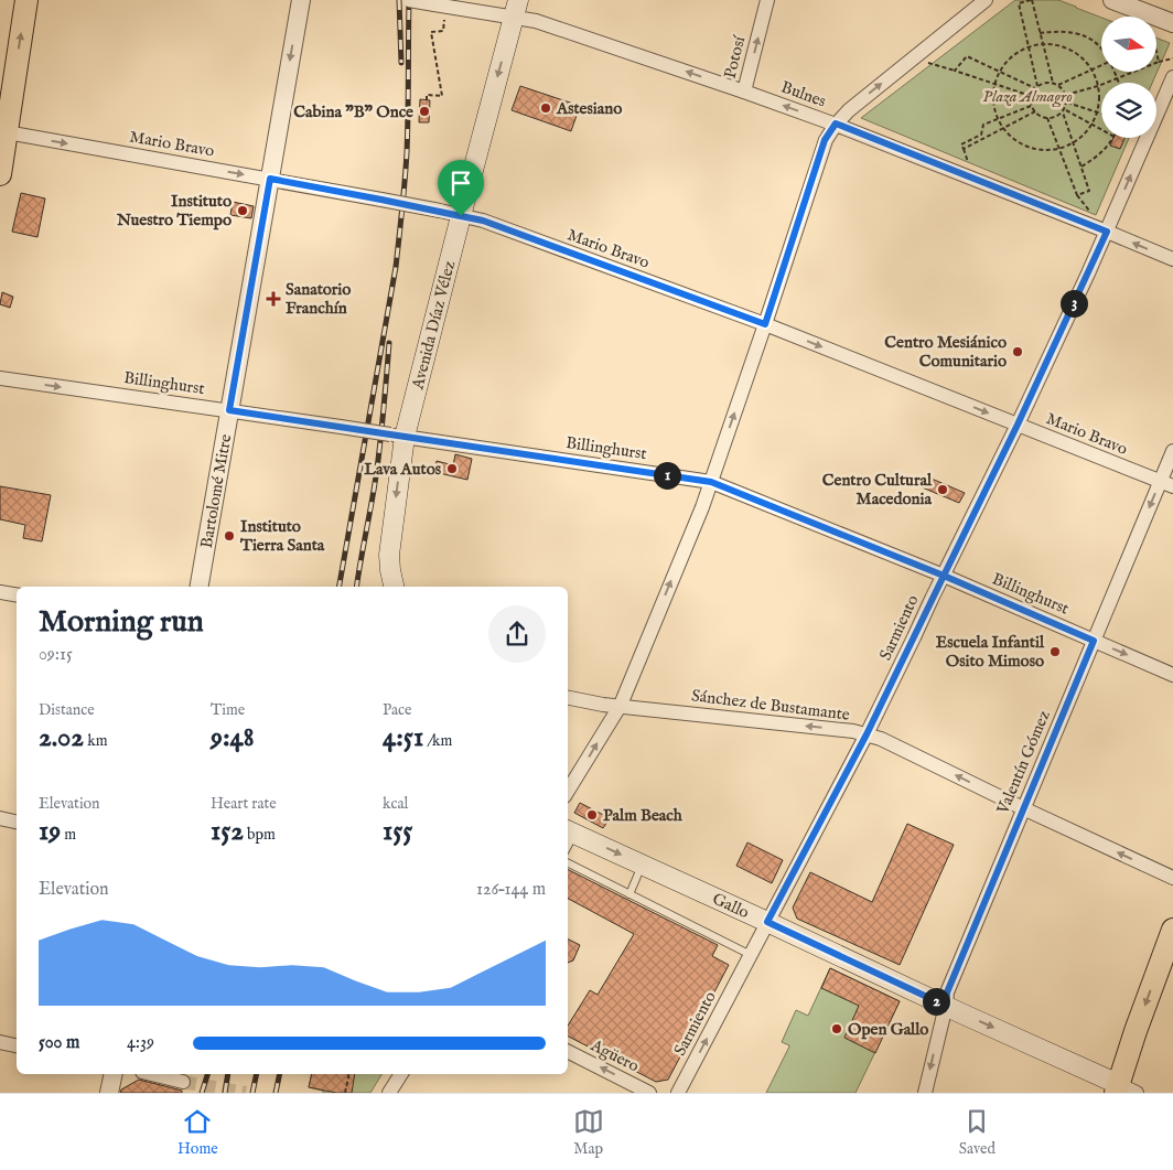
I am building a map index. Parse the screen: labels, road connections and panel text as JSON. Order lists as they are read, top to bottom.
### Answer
{
  "streets": {
    "main road": ["Avenida Díaz Vélez", "Gallo"],
    "street": [
      "Potosí",
      "Bulnes",
      "Mario Bravo",
      "Billinghurst",
      "Bartolomé Mitre",
      "Sarmiento",
      "Sánchez de Bustamante",
      "Valentín Gómez",
      "Agüero"
    ]
  },
  "crossings": [
    ["Potosí", "Bulnes"],
    ["Bulnes", "Avenida Díaz Vélez"],
    ["Bulnes", "Sarmiento"],
    ["Mario Bravo", "Avenida Díaz Vélez"],
    ["Mario Bravo", "Bartolomé Mitre"],
    ["Mario Bravo", "Sarmiento"],
    ["Mario Bravo", "Valentín Gómez"],
    ["Avenida Díaz Vélez", "Billinghurst"],
    ["Billinghurst", "Bartolomé Mitre"],
    ["Billinghurst", "Sarmiento"],
    ["Billinghurst", "Valentín Gómez"],
    ["Sarmiento", "Sánchez de Bustamante"],
    ["Sarmiento", "Gallo"],
    ["Sánchez de Bustamante", "Valentín Gómez"],
    ["Valentín Gómez", "Gallo"]
  ],
  "one_way": [
    "Potosí",
    "Bulnes",
    "Mario Bravo",
    "Avenida Díaz Vélez",
    "Sánchez de Bustamante",
    "Valentín Gómez",
    "Gallo",
    "Agüero"
  ],
  "parks": ["Plaza Almagro"],
  "places": {
    "other": [
      "Astesiano",
      "Cabina \"B\" Once",
      "Instituto Nuestro Tiempo",
      "Centro Mesiánico Comunitario",
      "Lava Autos",
      "Centro Cultural Macedonia",
      "Instituto Tierra Santa",
      "Escuela Infantil Osito Mimoso",
      "Palm Beach",
      "Open Gallo"
    ],
    "health": ["Sanatorio Franchín"]
  },
  "north": "right",
  "page": {
    "pins": ["3", "1", "2"],
    "heading": ["Morning run", "09:15"],
    "stats": [
      ["Distance", "2.02 km"],
      ["Time", "9:48"],
      ["Pace", "4:51 /km"],
      ["Elevation", "19 m"],
      ["Heart rate", "152 bpm"],
      ["kcal", "155"]
    ],
    "chart": ["Elevation", "126–144 m"],
    "list": [
      {
        "name": "500 m",
        "note": "4:39"
      }
    ],
    "tabs": ["Home", "Map", "Saved"]
  }
}
